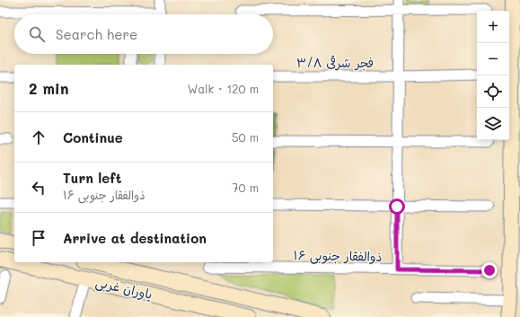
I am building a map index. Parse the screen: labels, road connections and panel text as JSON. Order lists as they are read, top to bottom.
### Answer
{
  "streets": {
    "main road": ["یاوران غربی"],
    "street": ["۳/۸ فجر شرقی", "۱۶ ذوالفقار جنوبی"]
  },
  "page": {
    "map_buttons": ["+", "−"],
    "search": "Search here",
    "heading": ["2 min", "Walk · 120 m"],
    "list": [
      ["Continue", "50 m"],
      ["Turn left", "۱۶ ذوالفقار جنوبی", "70 m"],
      "Arrive at destination"
    ]
  }
}
